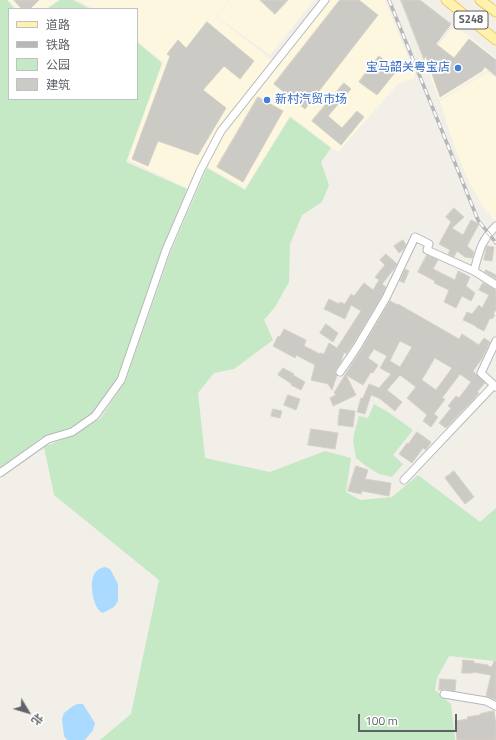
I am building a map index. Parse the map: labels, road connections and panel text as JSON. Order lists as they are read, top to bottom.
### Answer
{
  "streets": {
    "main road": ["S248"]
  },
  "places": ["宝马韶关粤宝店", "新村汽贸市场"],
  "legend": [
    "道路",
    "铁路",
    "公园",
    "建筑"
  ],
  "scale_bar": "100 m",
  "north": "bottom right"
}
